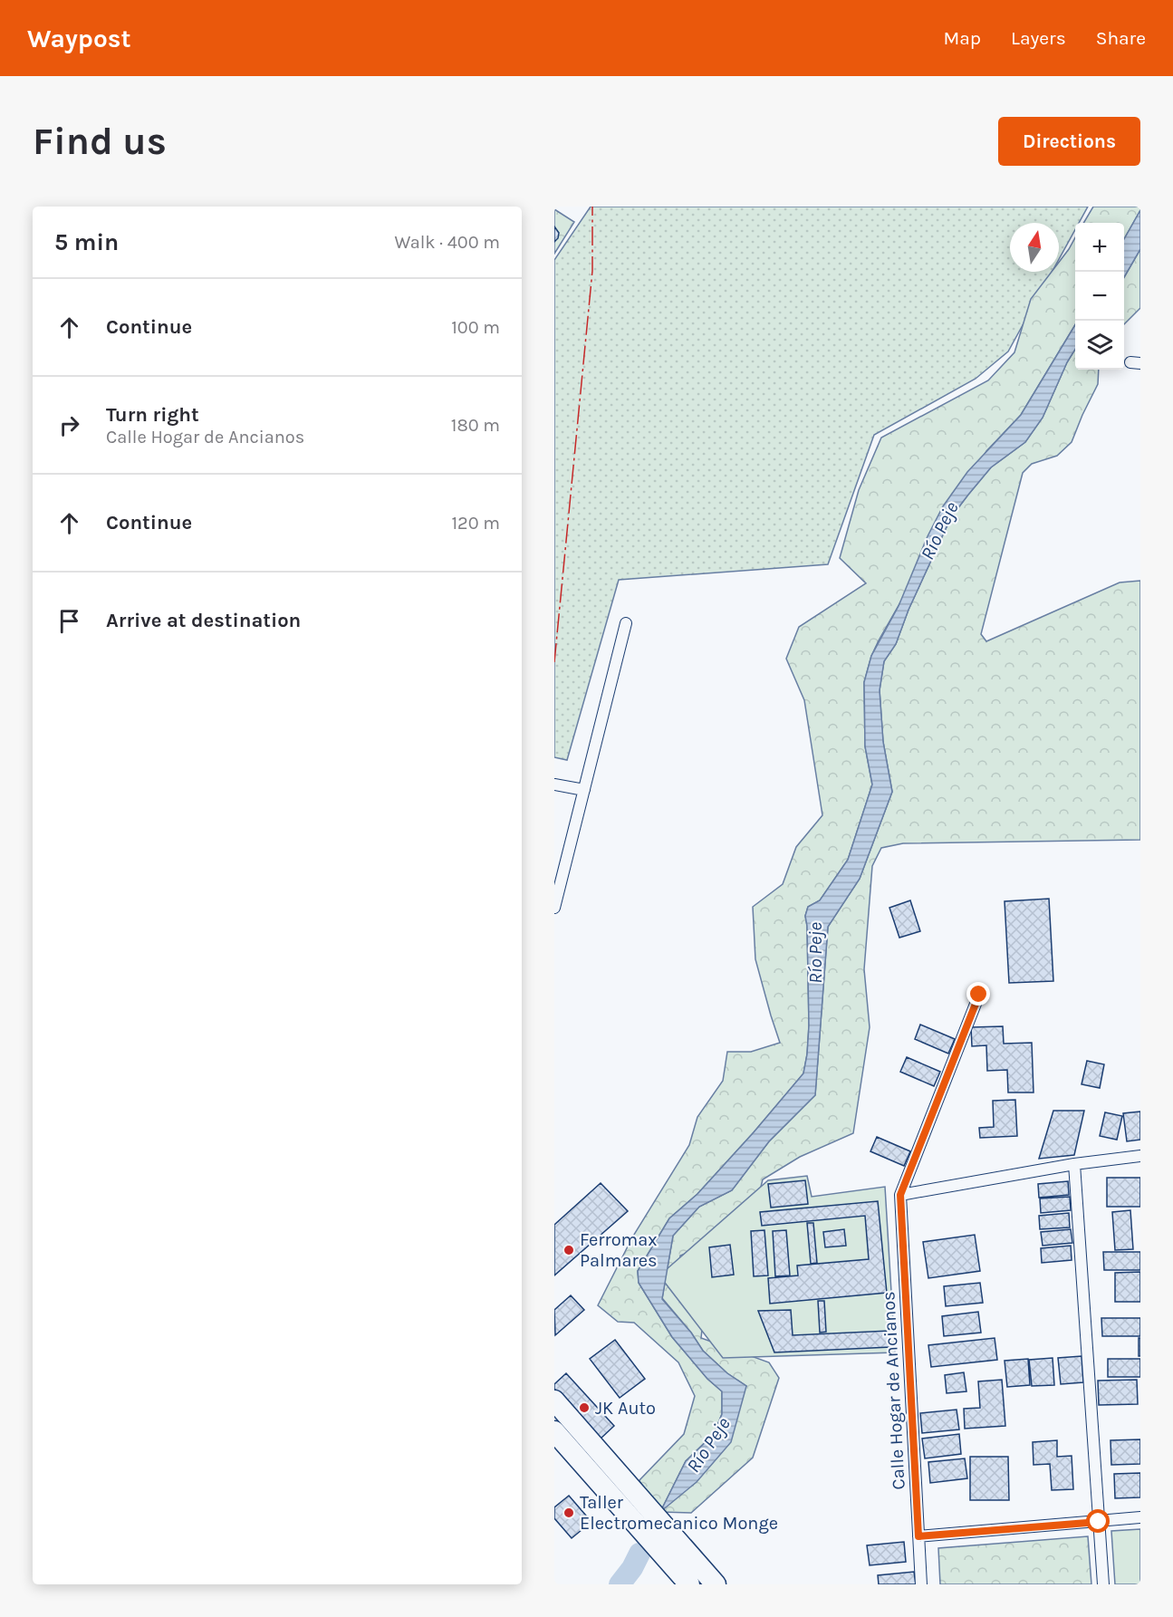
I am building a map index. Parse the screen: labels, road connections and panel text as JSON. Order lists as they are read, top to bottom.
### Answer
{
  "streets": {
    "street": ["Calle Hogar de Ancianos"]
  },
  "water": ["Río Peje"],
  "places": ["Ferromax Palmares", "JK Auto", "Taller Electromecanico Monge"],
  "north": "top",
  "page": {
    "header": "Waypost",
    "nav": ["Map", "Layers", "Share"],
    "buttons": "Directions",
    "title": "Find us",
    "heading": ["5 min", "Walk · 400 m"],
    "map_buttons": ["+", "−"],
    "list": [
      ["Continue", "100 m"],
      ["Turn right", "Calle Hogar de Ancianos", "180 m"],
      ["Continue", "120 m"],
      "Arrive at destination"
    ]
  }
}
